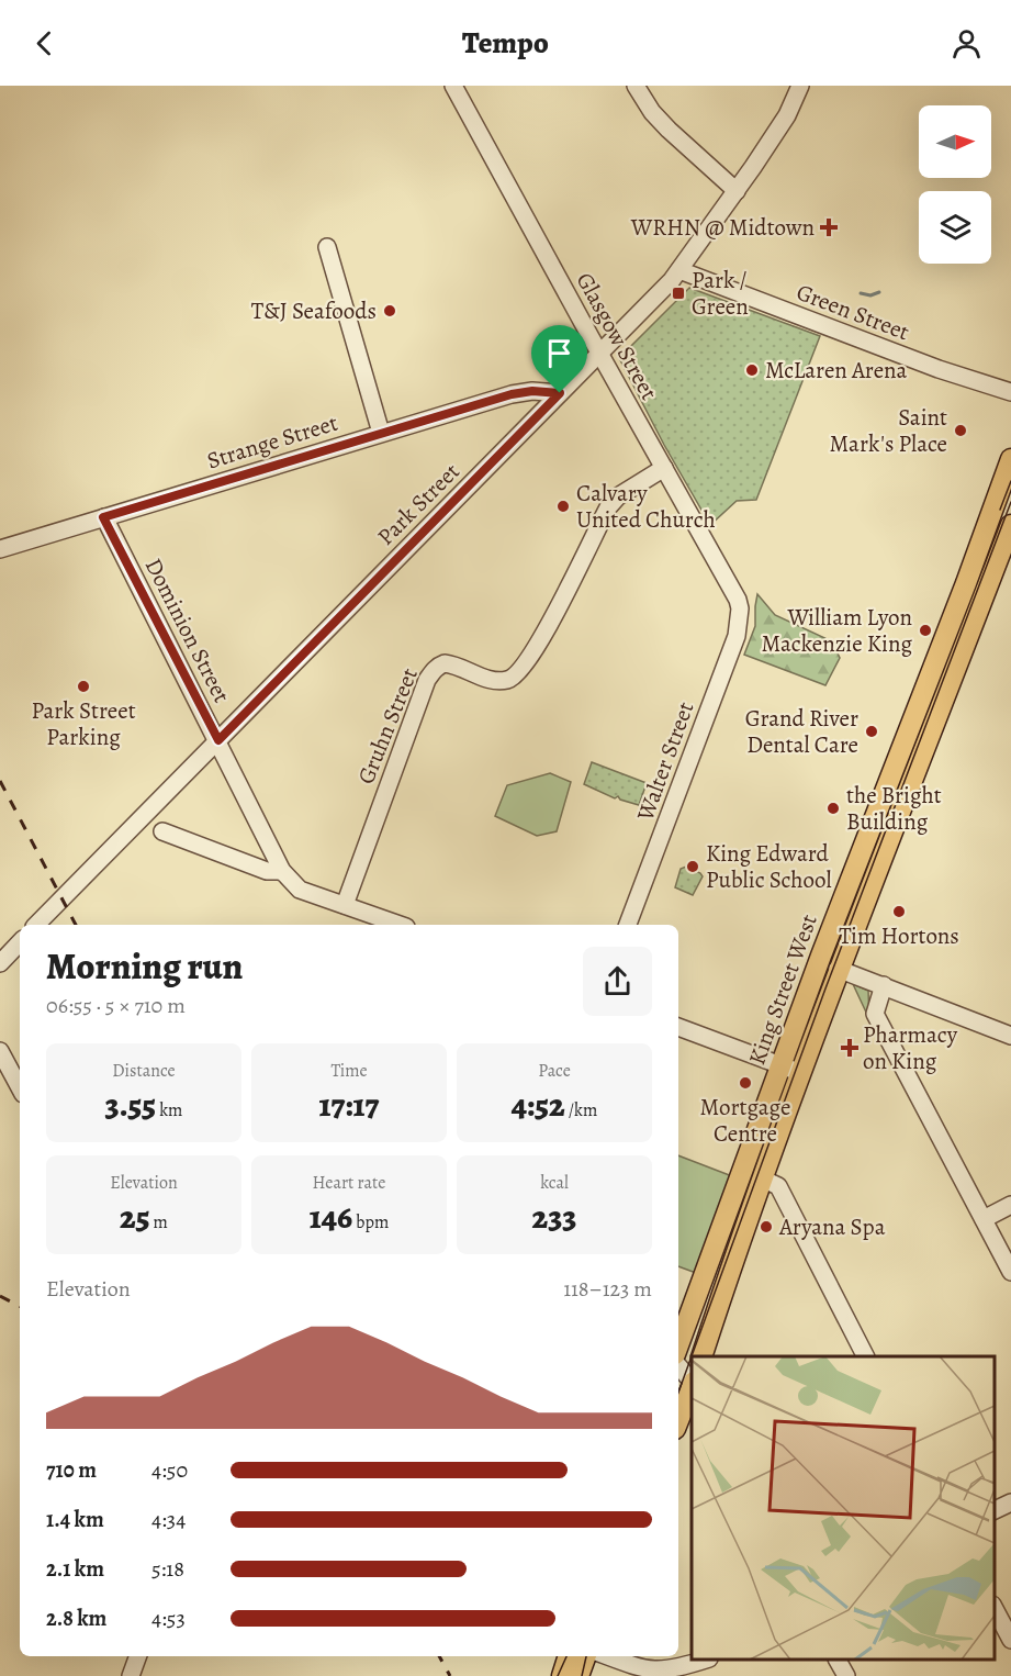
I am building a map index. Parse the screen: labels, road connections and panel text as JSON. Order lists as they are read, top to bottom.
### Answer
{
  "streets": {
    "main road": ["King Street West"],
    "street": [
      "Green Street",
      "Glasgow Street",
      "Strange Street",
      "Park Street",
      "Dominion Street",
      "Gruhn Street",
      "Walter Street"
    ]
  },
  "crossings": [
    ["Green Street", "Park Street"],
    ["Glasgow Street", "Park Street"],
    ["Glasgow Street", "Gruhn Street"],
    ["Glasgow Street", "Walter Street"],
    ["Strange Street", "Park Street"],
    ["Strange Street", "Dominion Street"],
    ["Park Street", "Dominion Street"]
  ],
  "places": {
    "health": ["WRHN @ Midtown", "Pharmacy on King"],
    "transit": ["Park / Green"],
    "other": [
      "T&J Seafoods",
      "McLaren Arena",
      "Saint Mark's Place",
      "Calvary United Church",
      "William Lyon Mackenzie King",
      "Park Street Parking",
      "Grand River Dental Care",
      "the Bright Building",
      "King Edward Public School",
      "Tim Hortons",
      "Mortgage Centre",
      "Aryana Spa"
    ]
  },
  "north": "right",
  "page": {
    "header": "Tempo",
    "heading": ["Morning run", "06:55 · 5 × 710 m"],
    "stats": [
      ["Distance", "3.55 km"],
      ["Time", "17:17"],
      ["Pace", "4:52 /km"],
      ["Elevation", "25 m"],
      ["Heart rate", "146 bpm"],
      ["kcal", "233"]
    ],
    "chart": ["Elevation", "118–123 m"],
    "list": [
      {
        "name": "710 m",
        "note": "4:50"
      },
      {
        "name": "1.4 km",
        "note": "4:34"
      },
      {
        "name": "2.1 km",
        "note": "5:18"
      },
      {
        "name": "2.8 km",
        "note": "4:53"
      }
    ]
  }
}
